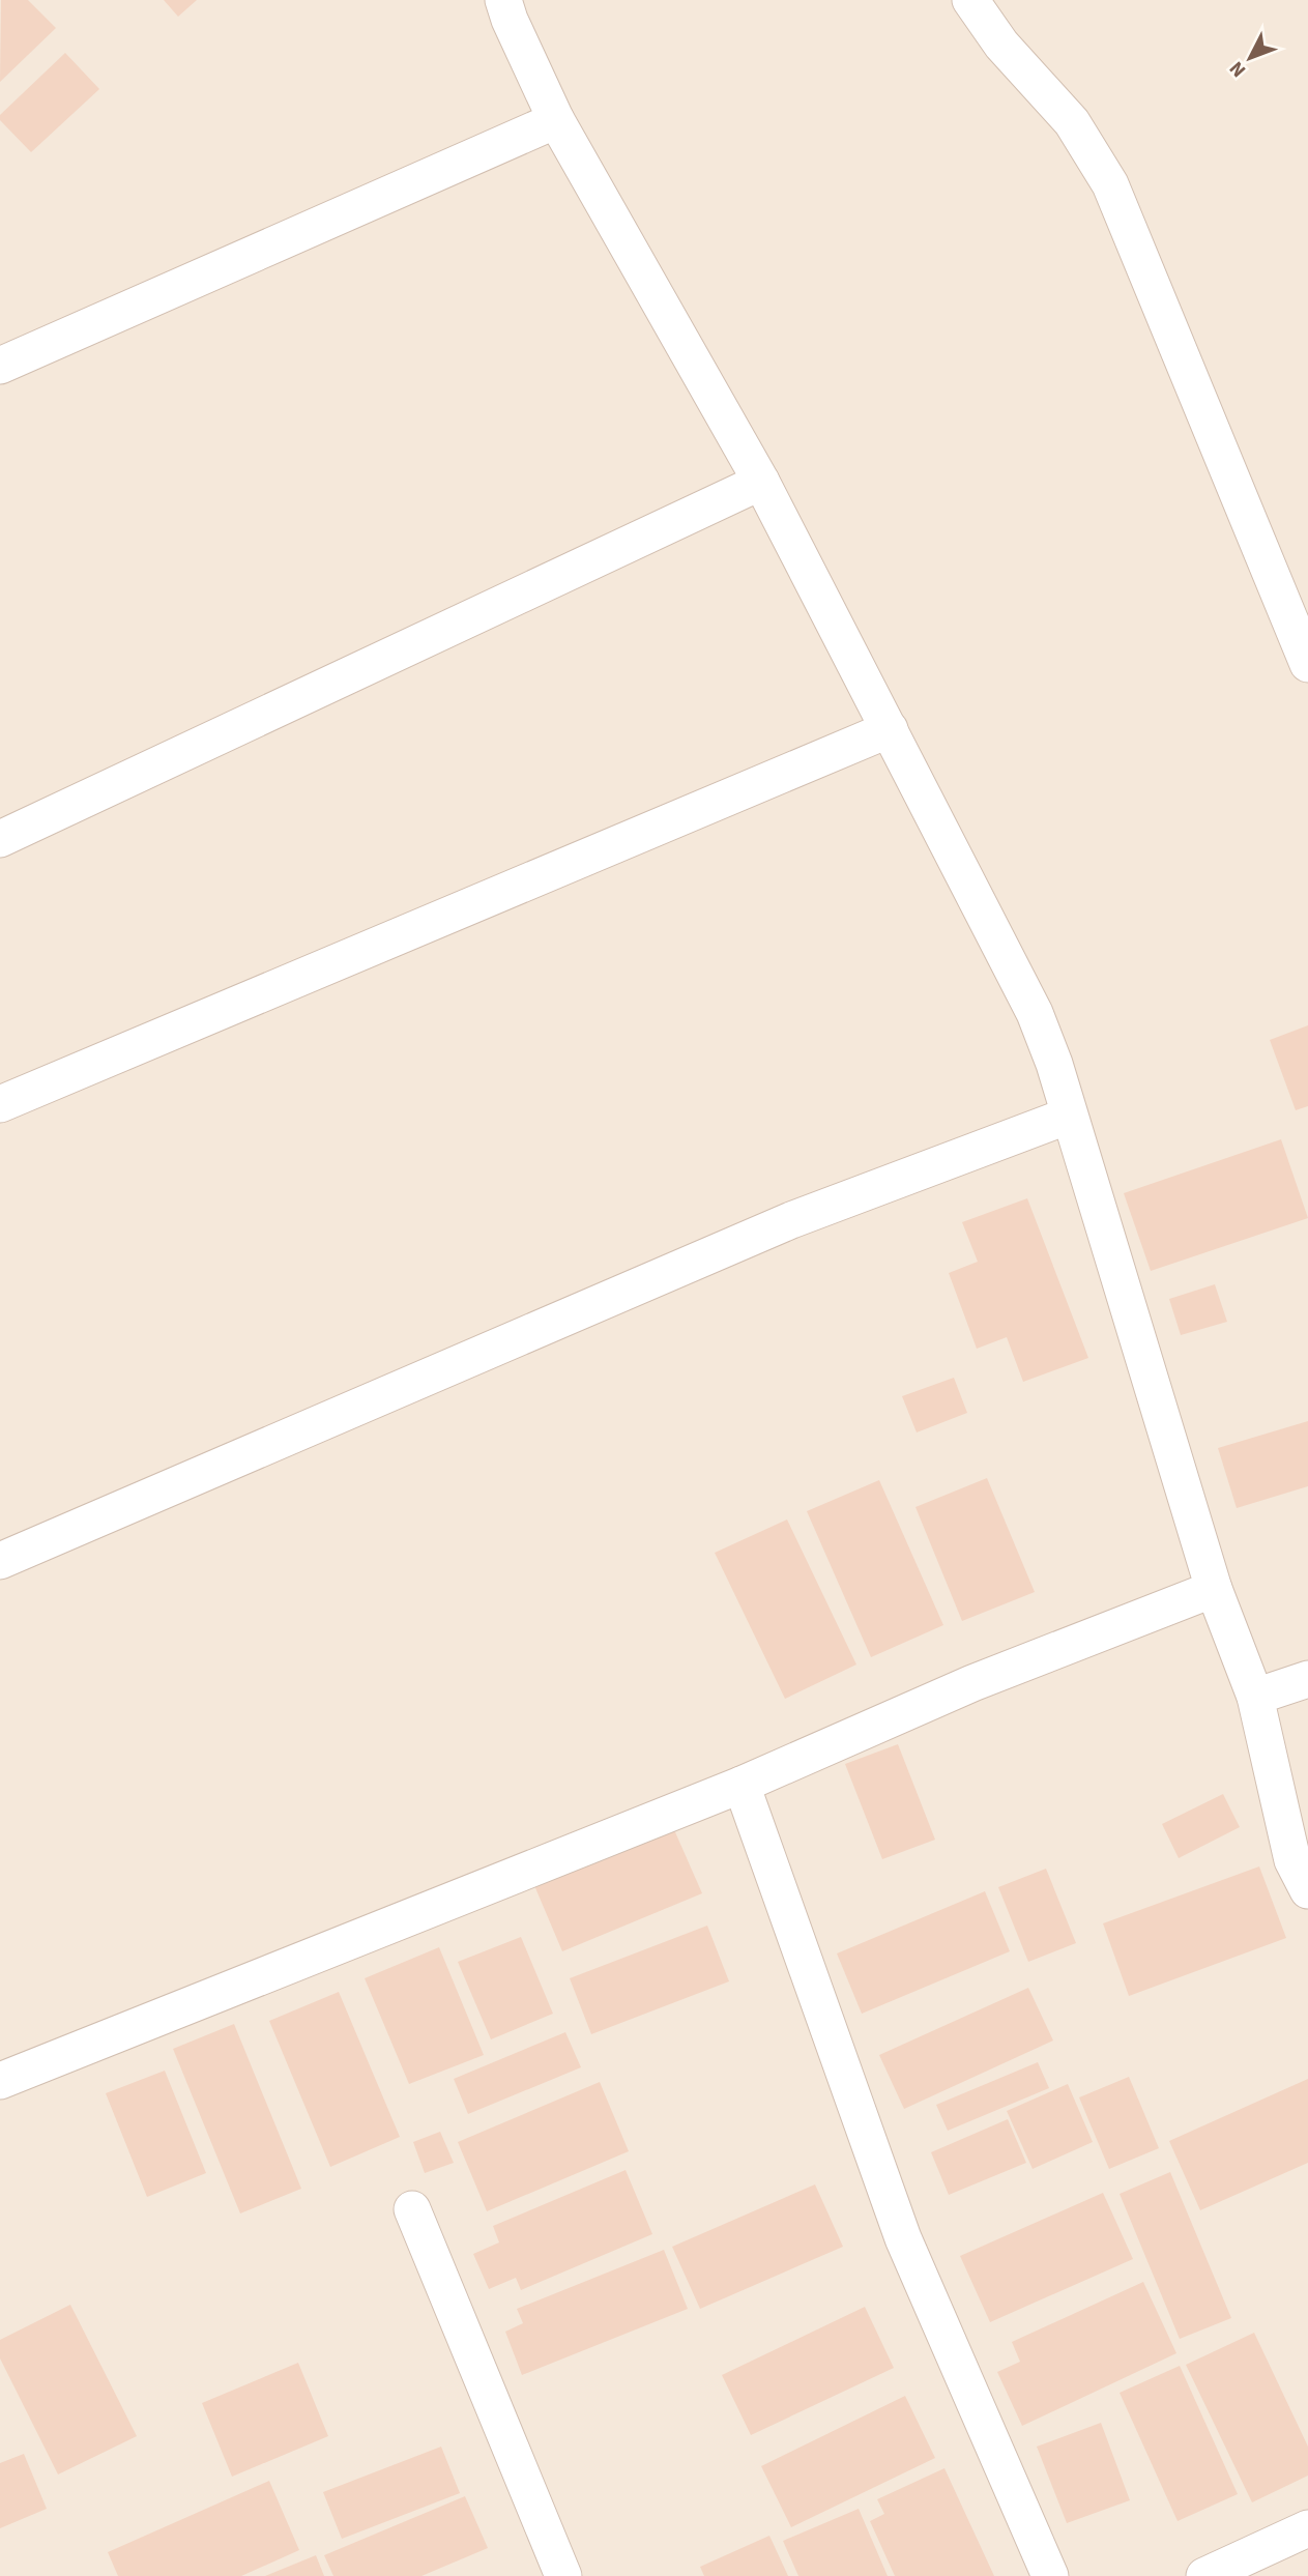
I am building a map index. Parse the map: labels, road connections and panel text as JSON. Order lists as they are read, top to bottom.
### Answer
{
  "north": "bottom left"
}
